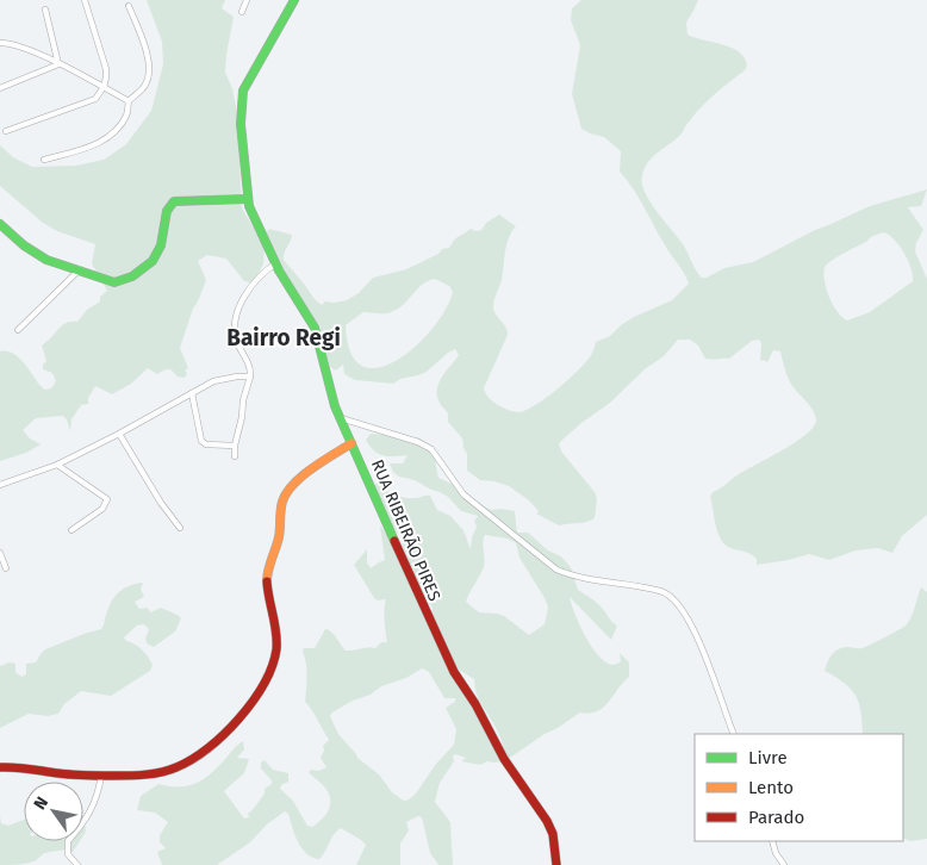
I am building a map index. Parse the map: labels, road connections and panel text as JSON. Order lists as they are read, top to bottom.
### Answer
{
  "streets": {
    "street": ["RUA RIBEIRÃO PIRES"]
  },
  "districts": ["Bairro Regi"],
  "legend": ["Livre", "Lento", "Parado"],
  "north": "top left"
}
